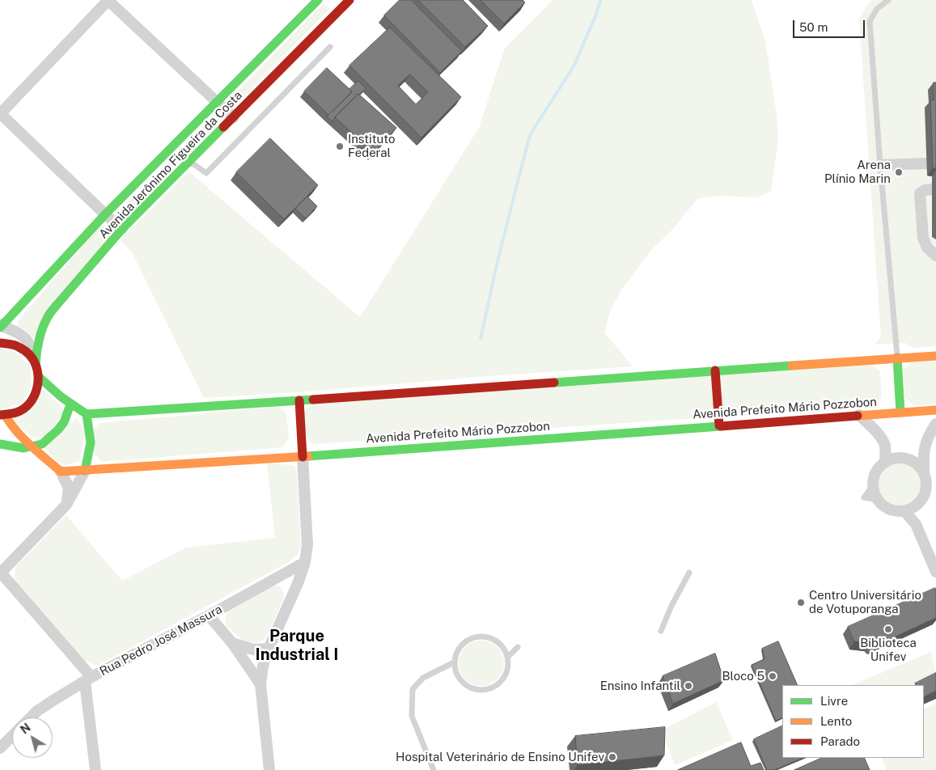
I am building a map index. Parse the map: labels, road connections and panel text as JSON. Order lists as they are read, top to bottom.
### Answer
{
  "streets": {
    "street": ["Avenida Jerônimo Figueira da Costa", "Avenida Prefeito Mário Pozzobon", "Rua Pedro José Massura"]
  },
  "districts": ["Parque Industrial I"],
  "places": [
    "Instituto Federal",
    "Arena Plínio Marin",
    "Centro Universitário de Votuporanga",
    "Biblioteca Unifev",
    "Bloco 5",
    "Ensino Infantil",
    "Hospital Veterinário de Ensino Unifev"
  ],
  "legend": ["Livre", "Lento", "Parado"],
  "scale_bar": "50 m",
  "north": "top left"
}
